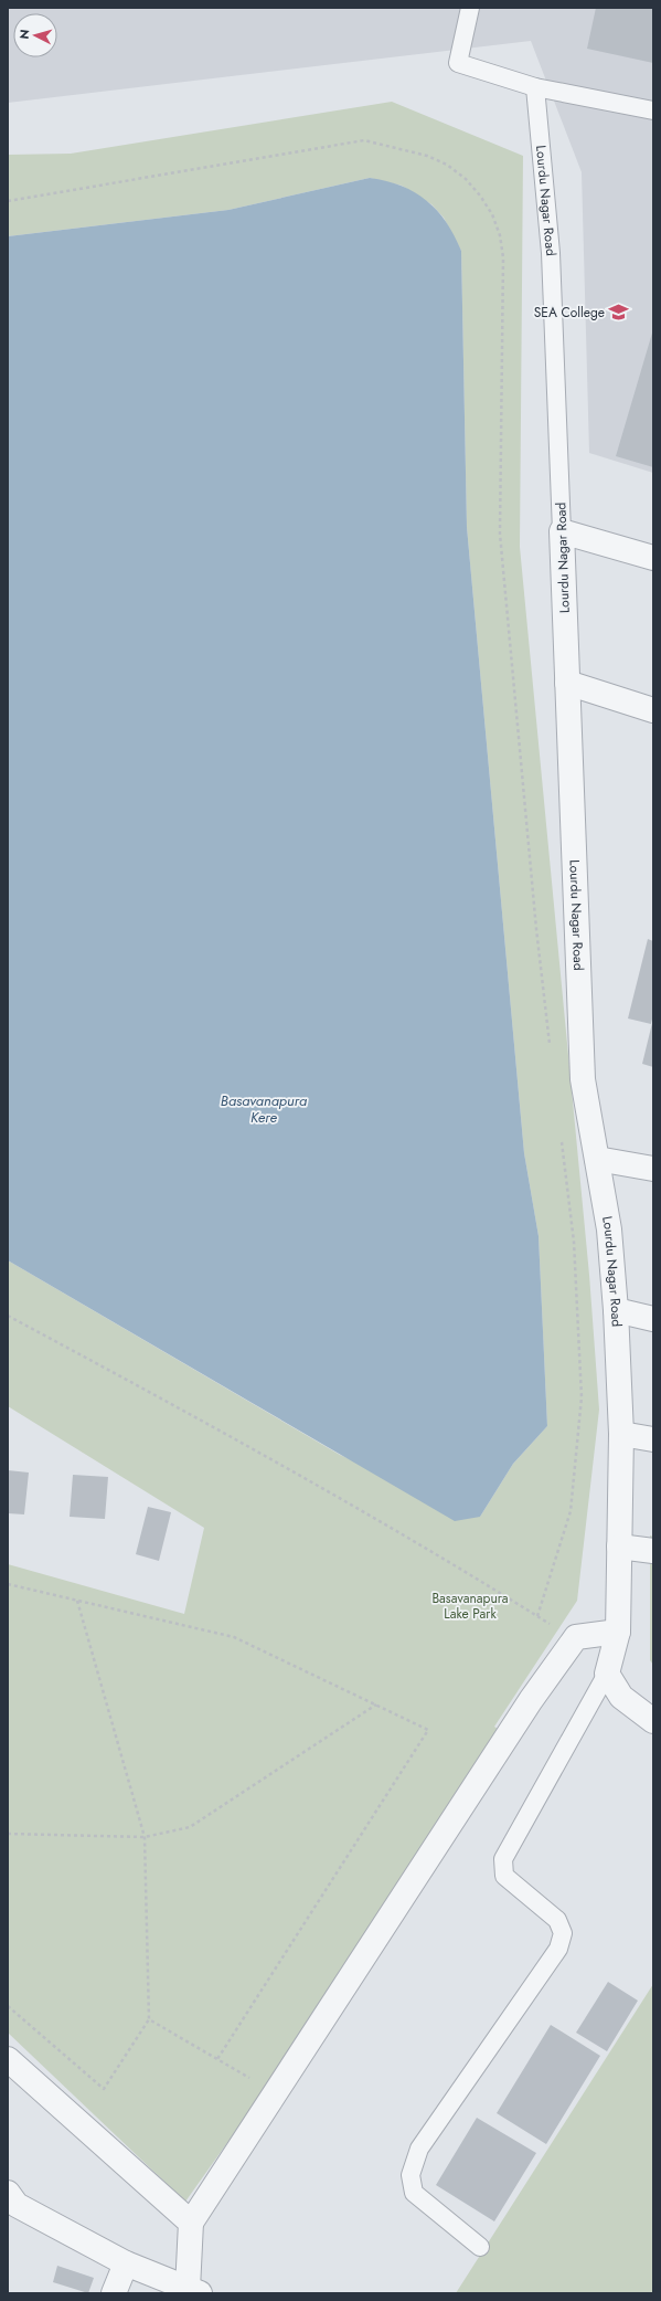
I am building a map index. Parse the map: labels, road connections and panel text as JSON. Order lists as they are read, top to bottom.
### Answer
{
  "streets": {
    "street": ["Lourdu Nagar Road"]
  },
  "water": ["Basavanapura Kere"],
  "parks": ["Basavanapura Lake Park"],
  "places": {
    "school or university": ["SEA College"]
  },
  "north": "left"
}
